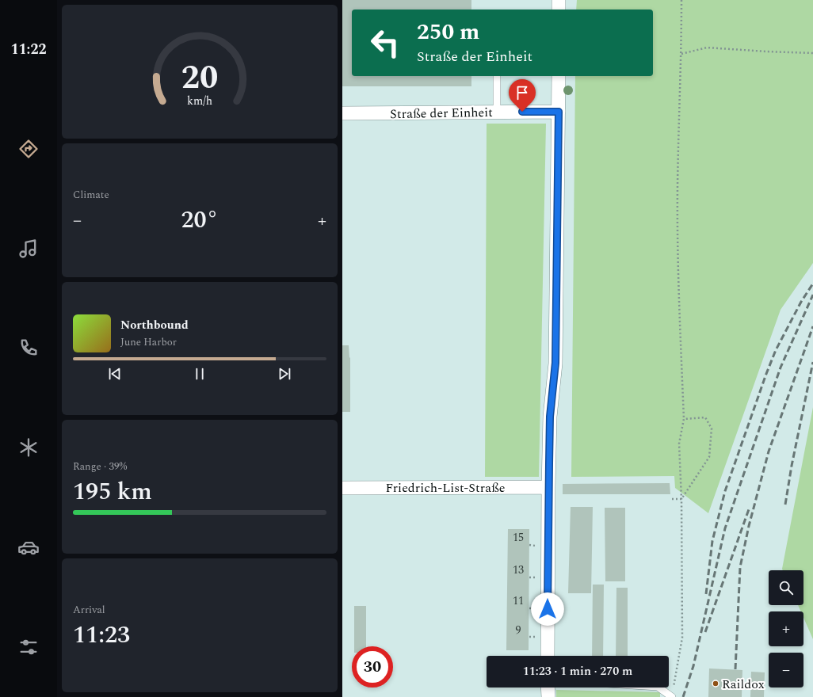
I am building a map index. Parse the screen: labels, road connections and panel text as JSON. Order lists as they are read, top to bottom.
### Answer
{
  "streets": {
    "street": ["Straße der Einheit", "Friedrich-List-Straße"]
  },
  "places": ["Raildox"],
  "house_numbers": [
    "15",
    "13",
    "11",
    "9"
  ],
  "page": {
    "tabs": "11:22",
    "turn": ["250 m", "Straße der Einheit"],
    "tile": [
      "Climate",
      ["Range · 39%", "195 km"],
      ["Arrival", "11:23"]
    ],
    "heat": ["−", "20°", "+"],
    "song": ["Northbound", "June Harbor"],
    "map_buttons": ["+", "−"],
    "limit": "30",
    "trip": "11:23 · 1 min · 270 m",
    "gauge": ["20", "km/h"]
  }
}
